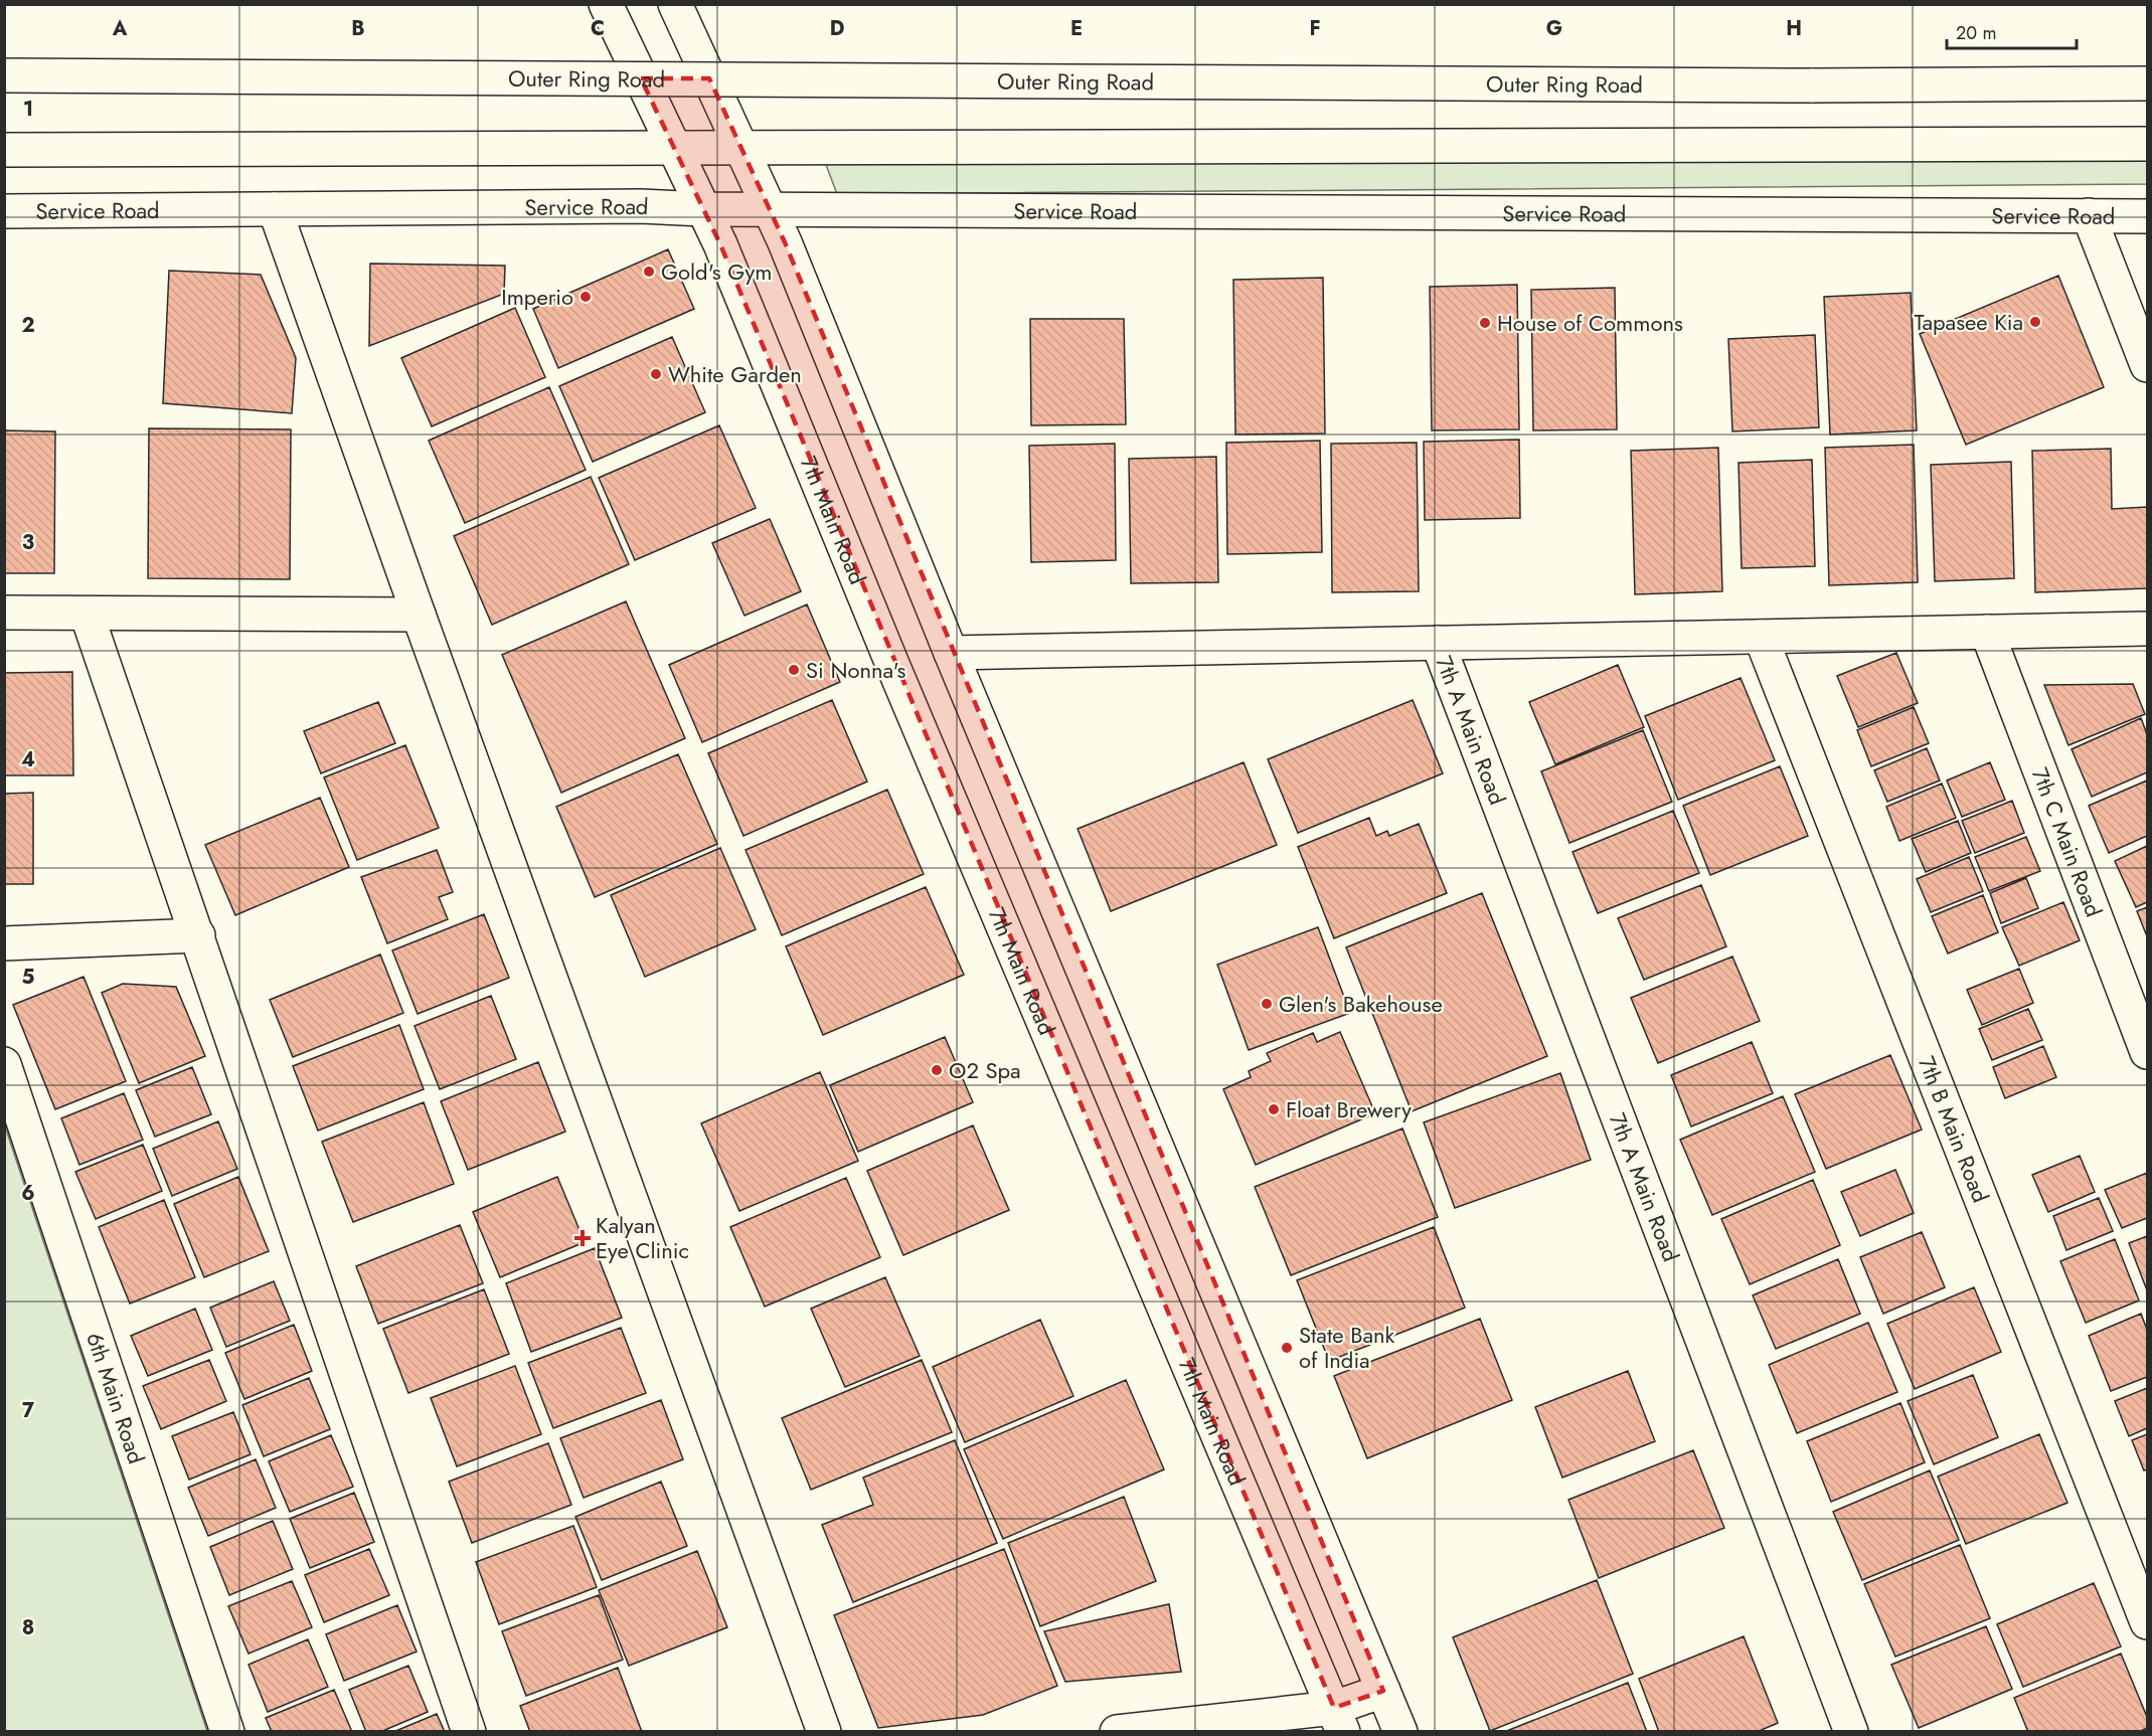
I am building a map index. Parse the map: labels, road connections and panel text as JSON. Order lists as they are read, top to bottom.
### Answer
{
  "streets": {
    "main road": [
      "Outer Ring Road",
      "Service Road",
      "7th Main Road",
      "7th A Main Road",
      "7th C Main Road",
      "7th B Main Road",
      "6th Main Road"
    ]
  },
  "crossings": [
    ["Service Road", "7th Main Road"]
  ],
  "places": {
    "other": [
      "Gold's Gym",
      "Imperio",
      "Tapasee Kia",
      "House of Commons",
      "White Garden",
      "Si Nonna's",
      "Glen's Bakehouse",
      "O2 Spa",
      "Float Brewery",
      "State Bank of India"
    ],
    "health": ["Kalyan Eye Clinic"]
  },
  "scale_bar": "20 m",
  "grid": {
    "columns": [
      "A",
      "B",
      "C",
      "D",
      "E",
      "F",
      "G",
      "H"
    ],
    "rows": [
      "1",
      "2",
      "3",
      "4",
      "5",
      "6",
      "7",
      "8"
    ]
  }
}
